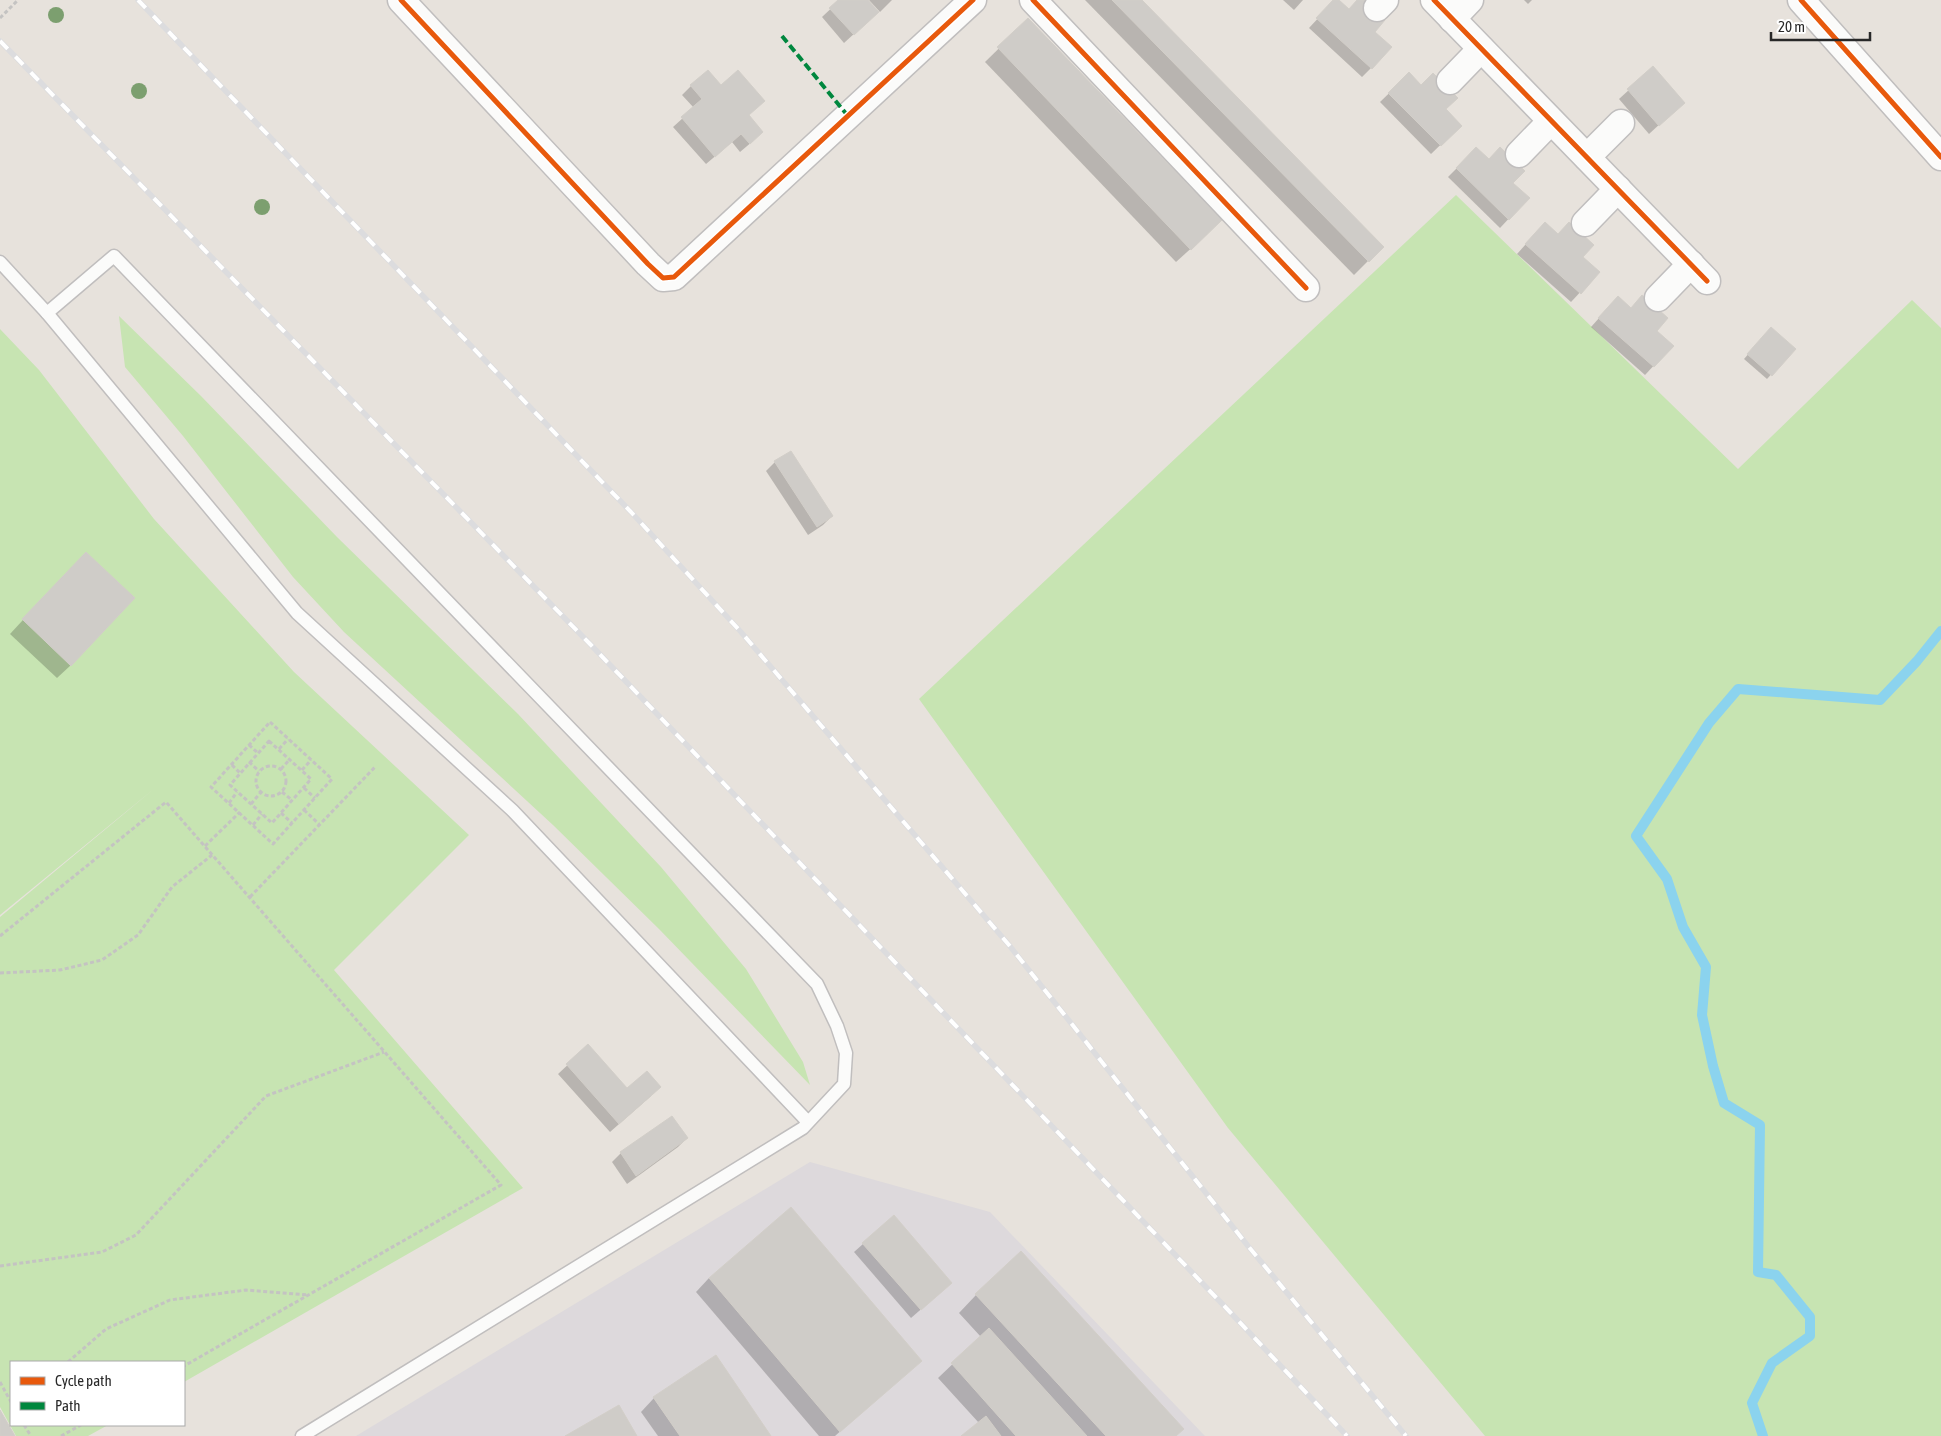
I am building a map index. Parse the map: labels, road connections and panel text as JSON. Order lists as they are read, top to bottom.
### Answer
{
  "legend": ["Cycle path", "Path"],
  "scale_bar": "20 m"
}
